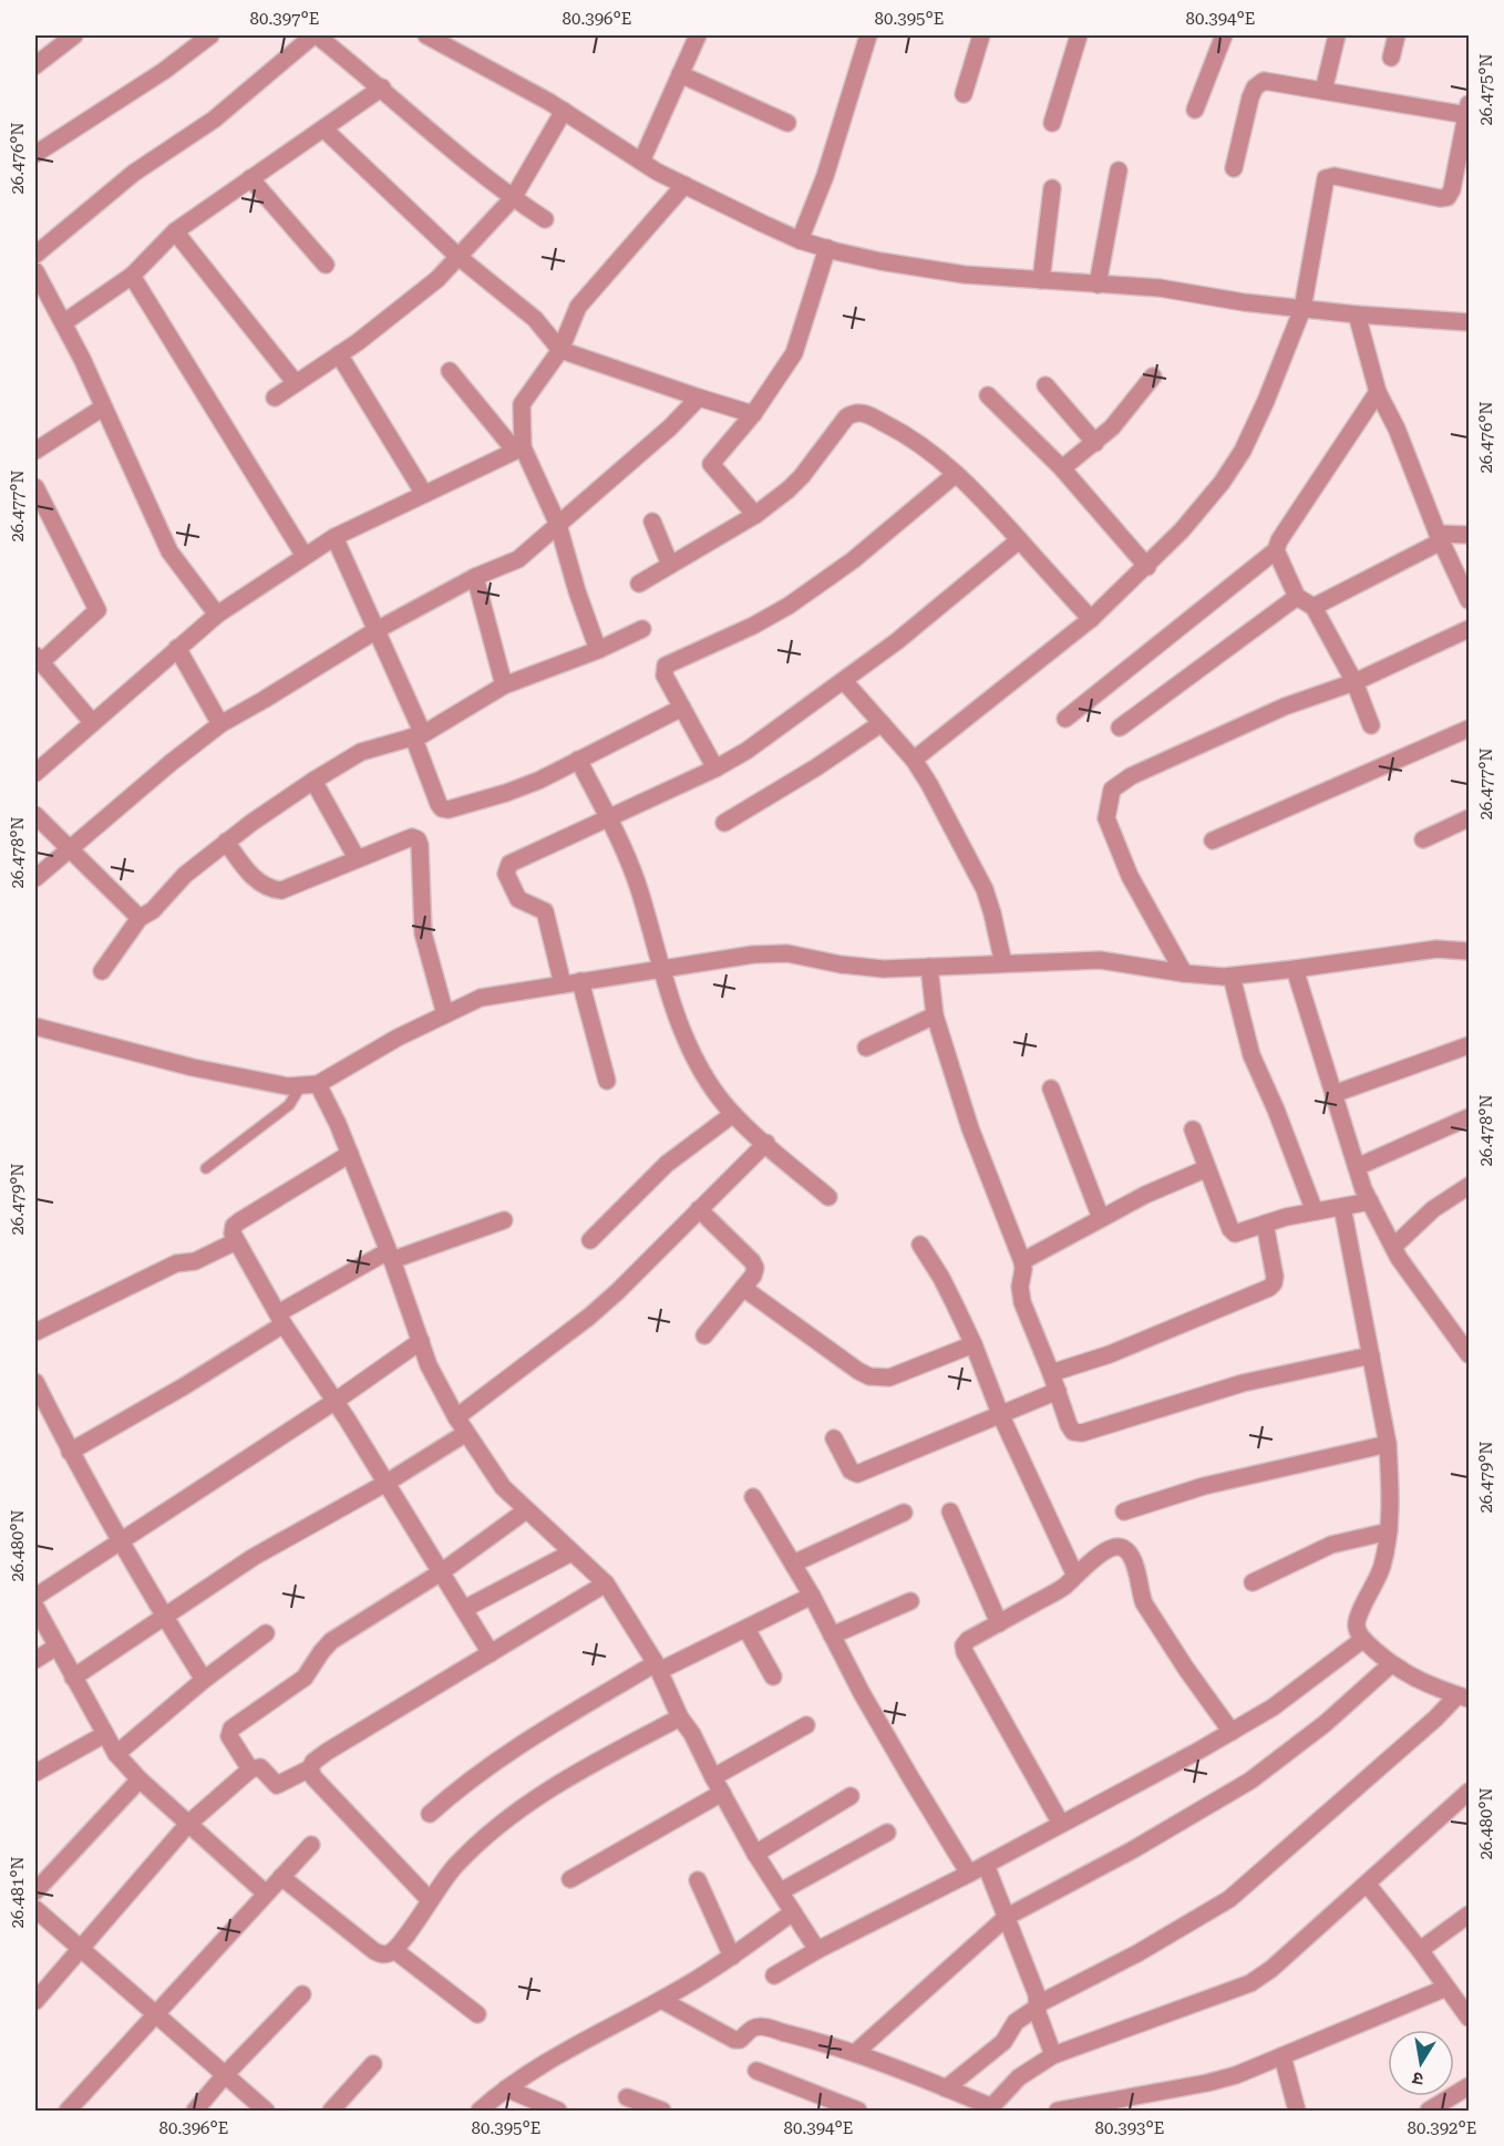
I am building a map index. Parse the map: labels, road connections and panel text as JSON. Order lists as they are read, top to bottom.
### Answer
{
  "north": "bottom",
  "coordinates": [
    "80.397°E",
    "80.396°E",
    "80.395°E",
    "80.394°E",
    "26.475°N",
    "26.476°N",
    "26.477°N",
    "26.478°N",
    "26.479°N",
    "26.480°N",
    "26.481°N",
    "80.393°E",
    "80.392°E"
  ]
}
